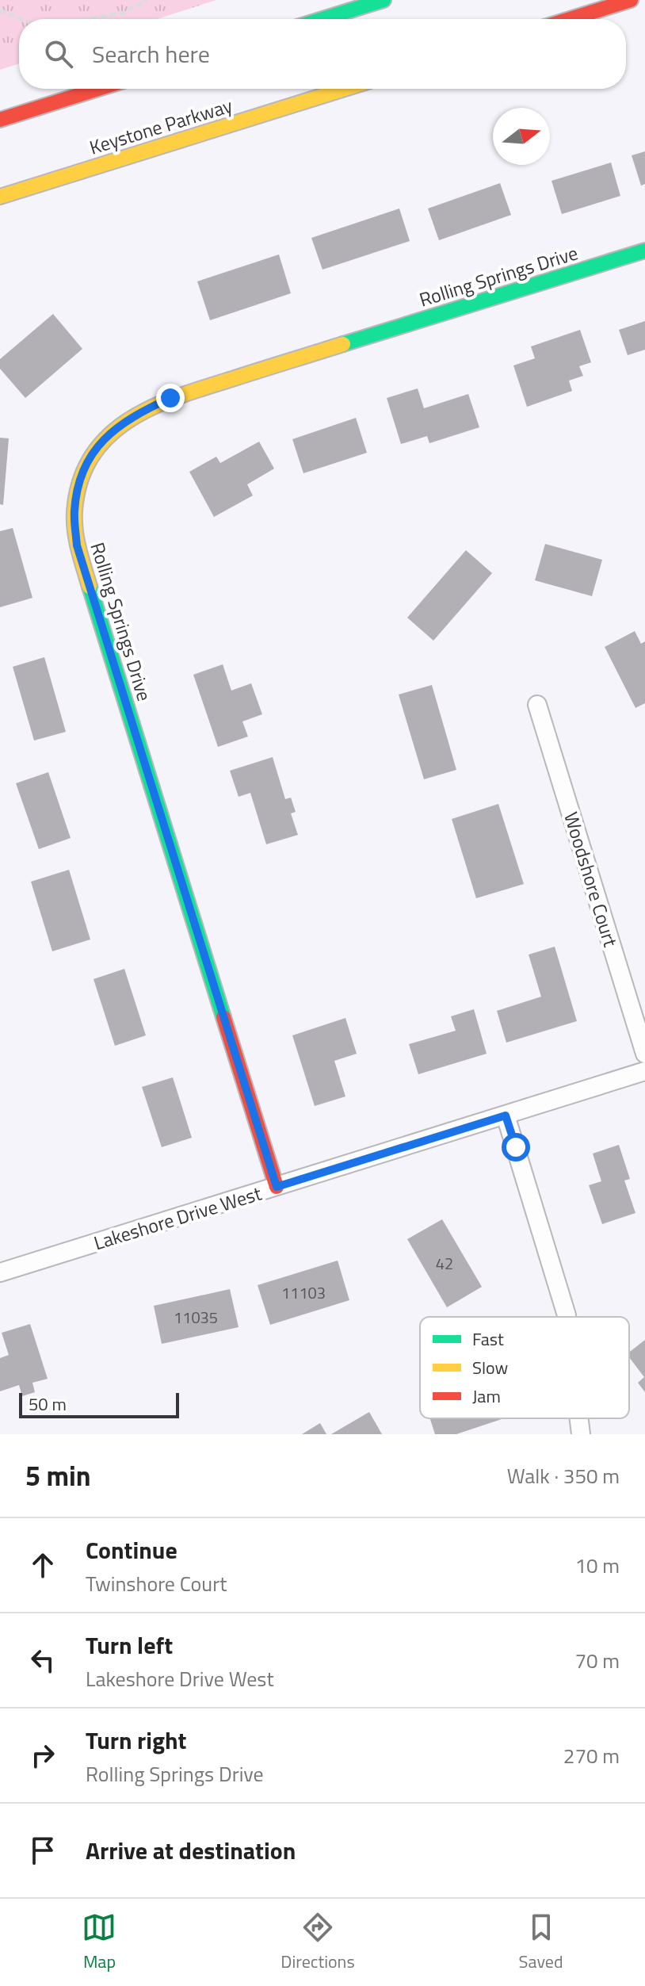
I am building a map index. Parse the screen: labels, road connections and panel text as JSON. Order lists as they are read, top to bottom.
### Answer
{
  "streets": {
    "main road": ["Keystone Parkway", "Rolling Springs Drive"],
    "street": ["Woodshore Court", "Lakeshore Drive West"]
  },
  "crossings": [
    ["Rolling Springs Drive", "Lakeshore Drive West"]
  ],
  "house_numbers": ["42", "11103", "11035"],
  "legend": ["Fast", "Slow", "Jam"],
  "scale_bar": "50 m",
  "north": "right",
  "page": {
    "search": "Search here",
    "scale": "50 m",
    "heading": ["5 min", "Walk · 350 m"],
    "list": [
      ["Continue", "Twinshore Court", "10 m"],
      ["Turn left", "Lakeshore Drive West", "70 m"],
      ["Turn right", "Rolling Springs Drive", "270 m"],
      "Arrive at destination"
    ],
    "nav": ["Map", "Directions", "Saved"]
  }
}
